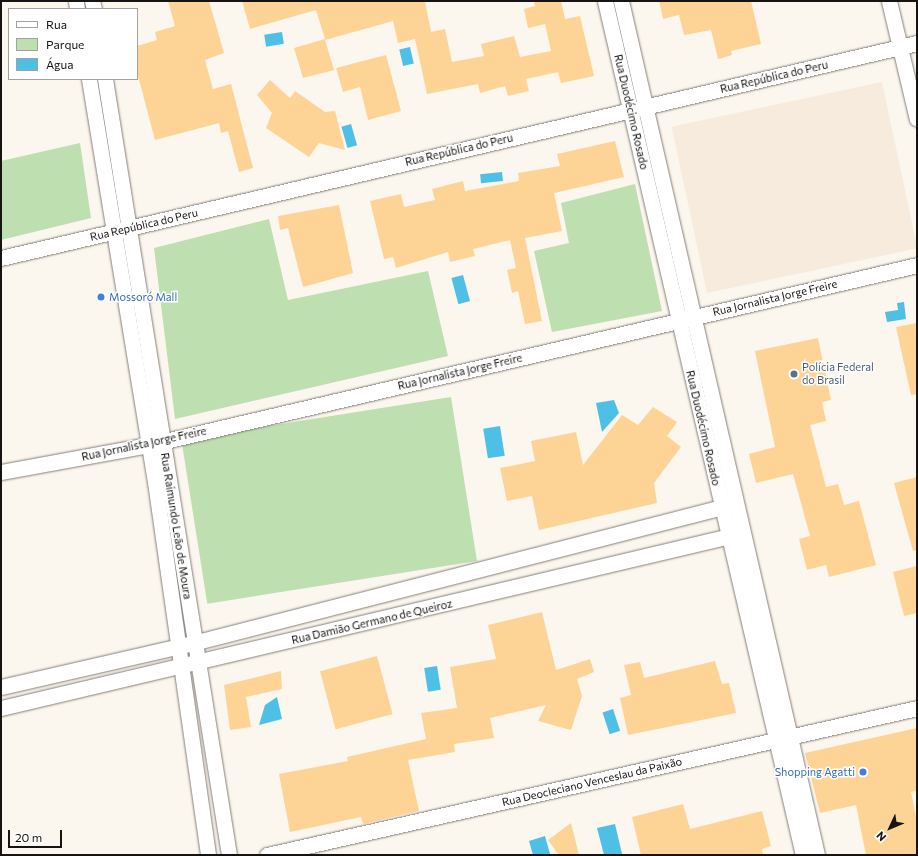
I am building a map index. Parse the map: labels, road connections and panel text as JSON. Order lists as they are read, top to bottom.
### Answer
{
  "streets": {
    "street": [
      "Rua República do Peru",
      "Rua Duodécimo Rosado",
      "Rua Jornalista Jorge Freire",
      "Rua Raimundo Leão de Moura",
      "Rua Damião Germano de Queiroz",
      "Rua Deocleciano Venceslau da Paixão"
    ]
  },
  "crossings": [
    ["Rua República do Peru", "Rua Duodécimo Rosado"],
    ["Rua República do Peru", "Rua Raimundo Leão de Moura"],
    ["Rua Duodécimo Rosado", "Rua Jornalista Jorge Freire"],
    ["Rua Duodécimo Rosado", "Rua Damião Germano de Queiroz"],
    ["Rua Duodécimo Rosado", "Rua Deocleciano Venceslau da Paixão"],
    ["Rua Jornalista Jorge Freire", "Rua Raimundo Leão de Moura"],
    ["Rua Raimundo Leão de Moura", "Rua Damião Germano de Queiroz"]
  ],
  "places": ["Mossoró Mall", "Polícia Federal do Brasil", "Shopping Agatti"],
  "legend": ["Rua", "Parque", "Água"],
  "scale_bar": "20 m",
  "north": "bottom left"
}
